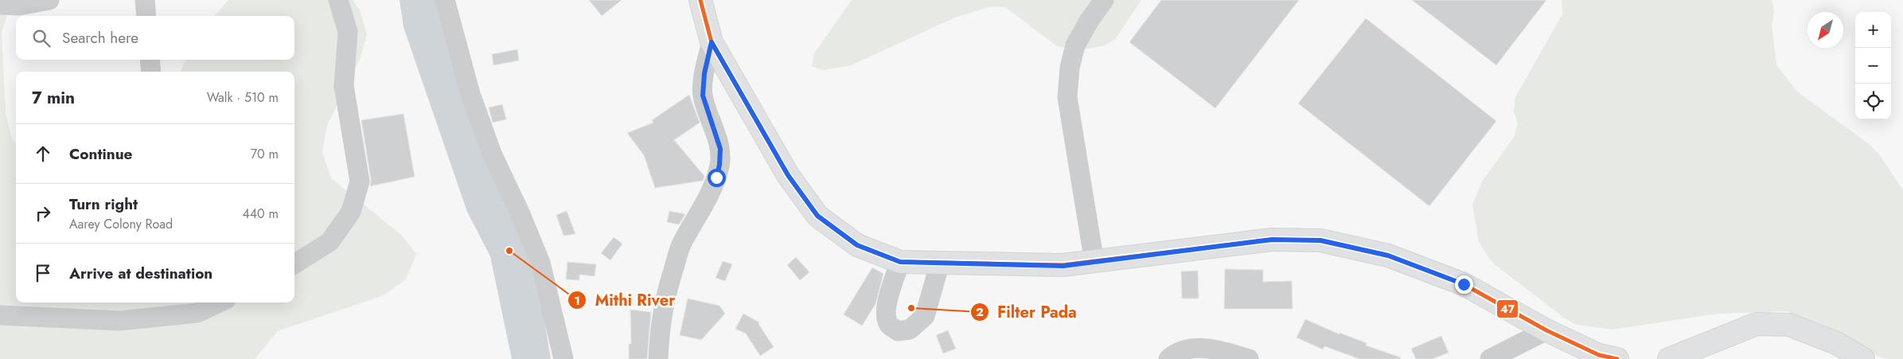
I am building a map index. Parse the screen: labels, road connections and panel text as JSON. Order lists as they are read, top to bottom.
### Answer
{
  "places": ["Mithi River", "Filter Pada"],
  "lines": ["transit line 47"],
  "north": "bottom left",
  "page": {
    "map_buttons": ["+", "−"],
    "search": "Search here",
    "heading": ["7 min", "Walk · 510 m"],
    "list": [
      ["Continue", "70 m"],
      ["Turn right", "Aarey Colony Road", "440 m"],
      "Arrive at destination"
    ]
  }
}
